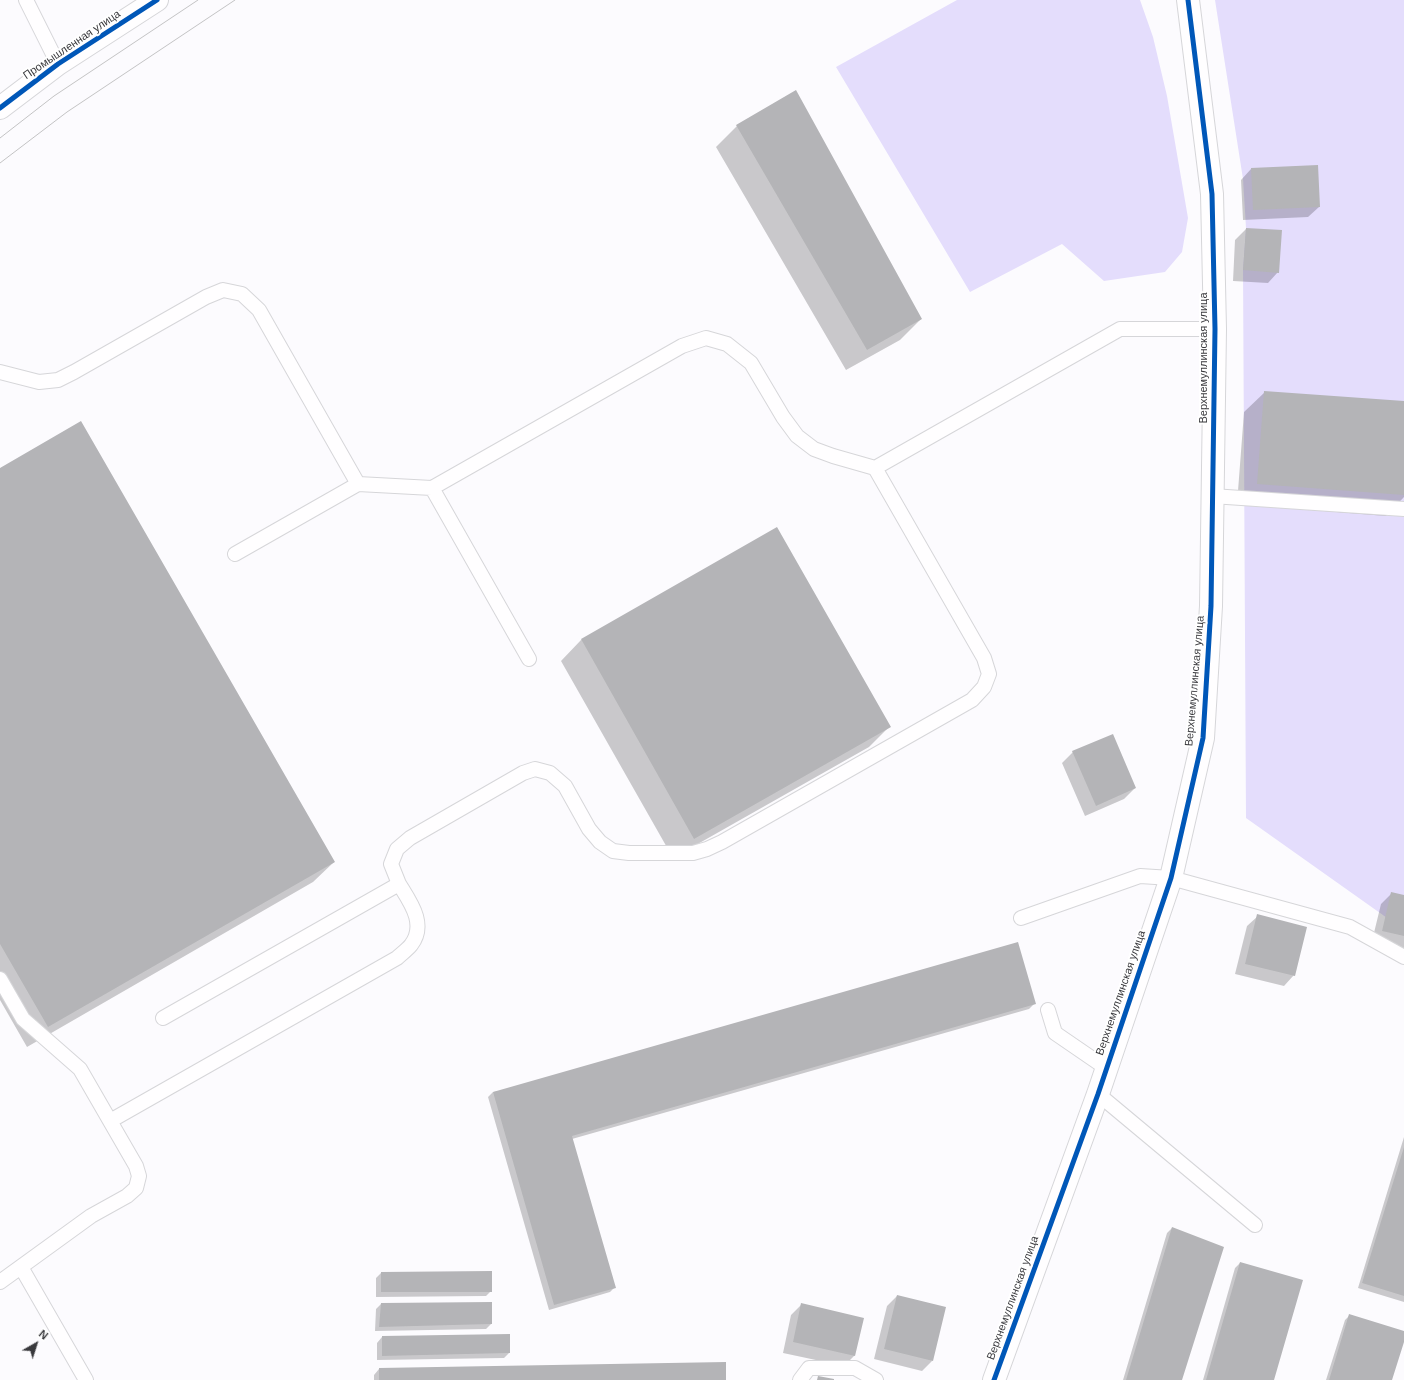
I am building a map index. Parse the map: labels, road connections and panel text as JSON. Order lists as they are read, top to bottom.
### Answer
{
  "streets": {
    "street": ["Промышленная улица", "Верхнемуллинская улица"]
  },
  "north": "top right"
}
